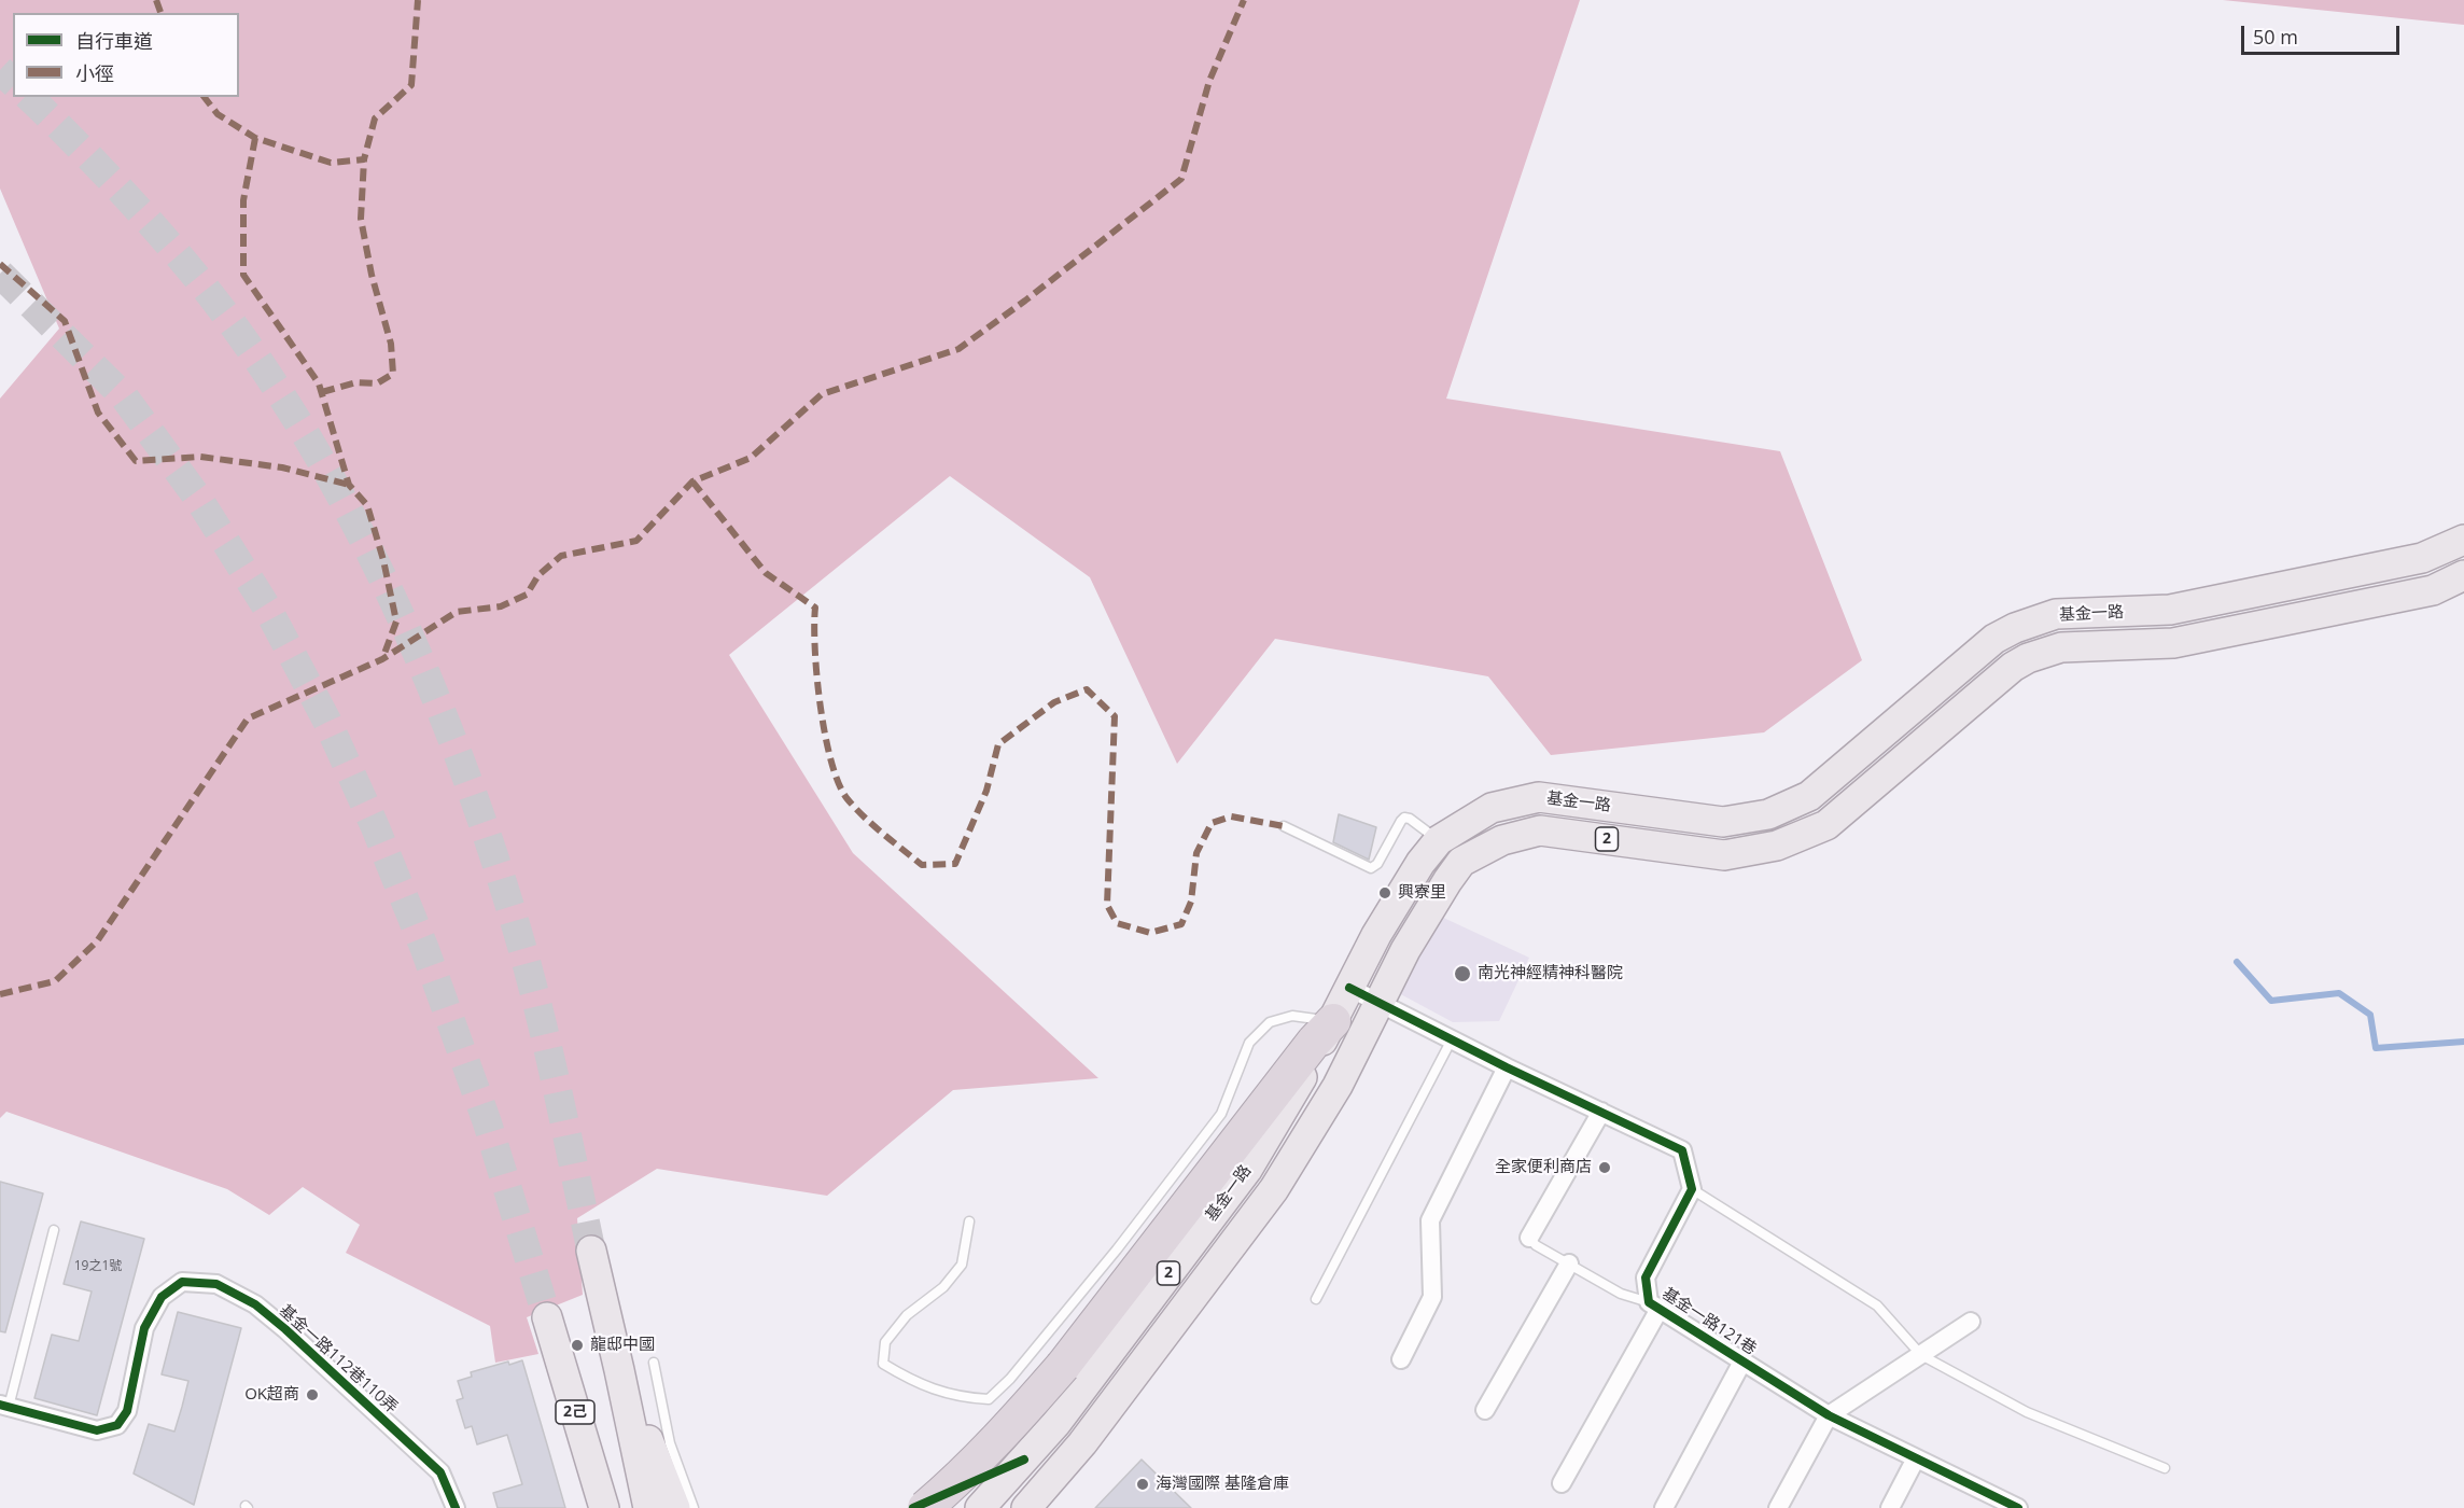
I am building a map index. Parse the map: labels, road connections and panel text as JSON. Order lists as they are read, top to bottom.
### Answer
{
  "streets": {
    "main road": ["基金一路", "2", "2己"],
    "street": ["基金一路121巷", "基金一路112巷110弄"]
  },
  "places": [
    "興寮里",
    "南光神經精神科醫院",
    "全家便利商店",
    "龍邸中國",
    "OK超商",
    "海灣國際 基隆倉庫"
  ],
  "house_numbers": ["19之1號"],
  "legend": ["自行車道", "小徑"],
  "scale_bar": "50 m"
}
